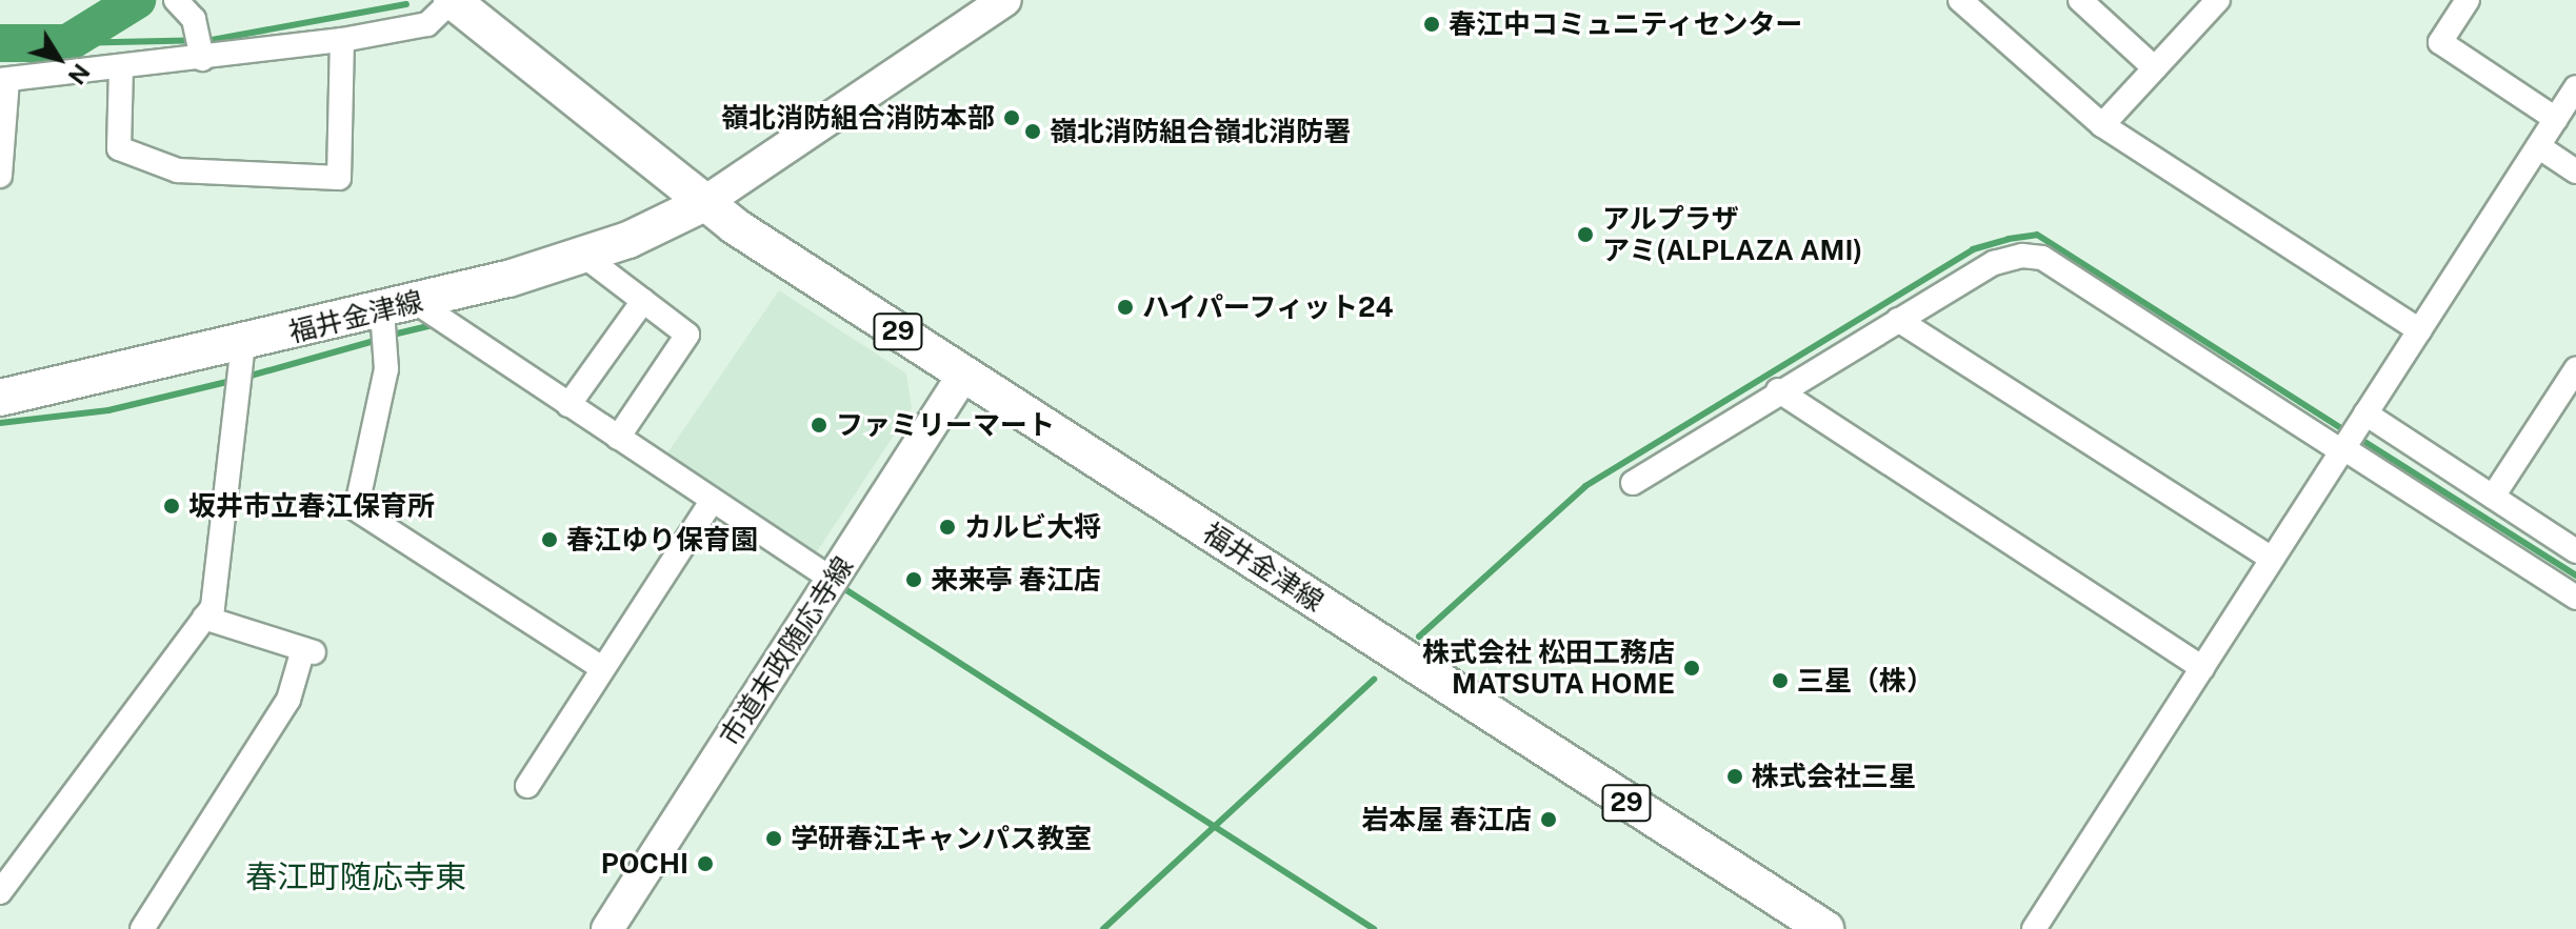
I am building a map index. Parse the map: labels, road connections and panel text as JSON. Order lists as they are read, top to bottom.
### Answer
{
  "streets": {
    "main road": ["福井金津線", "29"],
    "street": ["市道末政随応寺線"]
  },
  "crossings": [
    ["福井金津線", "市道末政随応寺線"]
  ],
  "districts": ["春江町随応寺東"],
  "places": [
    "春江中コミュニティセンター",
    "嶺北消防組合消防本部",
    "嶺北消防組合嶺北消防署",
    "アルプラザ アミ(ALPLAZA AMI)",
    "ハイパーフィット24",
    "ファミリーマート",
    "坂井市立春江保育所",
    "カルビ大将",
    "春江ゆり保育園",
    "来来亭 春江店",
    "株式会社 松田工務店 MATSUTA HOME",
    "三星（株）",
    "株式会社三星",
    "岩本屋 春江店",
    "学研春江キャンパス教室",
    "POCHI"
  ],
  "north": "bottom right"
}
